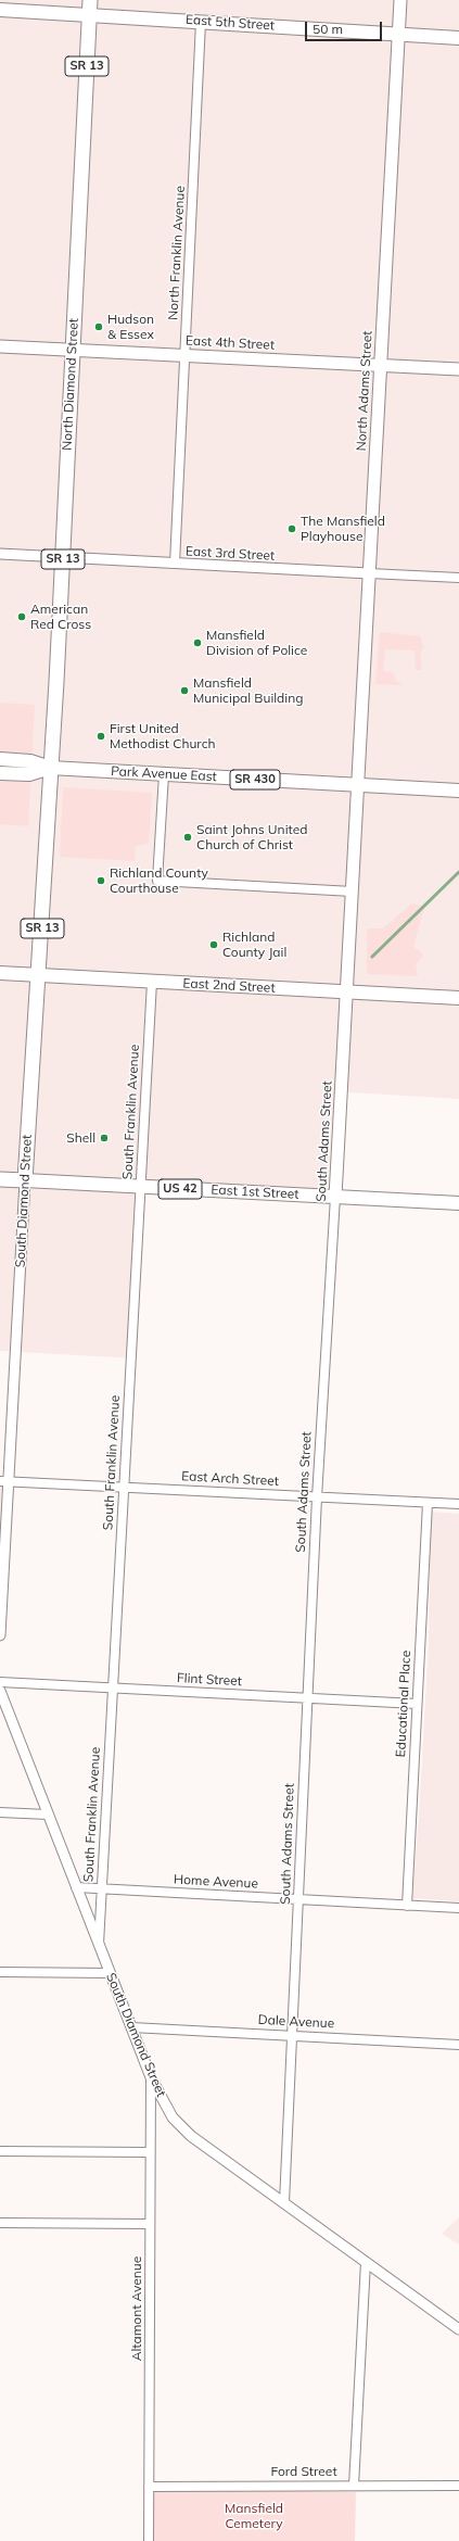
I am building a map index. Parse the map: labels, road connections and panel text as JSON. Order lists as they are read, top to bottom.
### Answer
{
  "streets": {
    "highway": [
      "SR 13",
      "North Diamond Street",
      "US 42",
      "East 1st Street",
      "South Diamond Street"
    ],
    "main road": [
      "East 5th Street",
      "East 4th Street",
      "North Adams Street",
      "Park Avenue East",
      "SR 430",
      "East 2nd Street",
      "South Adams Street"
    ],
    "street": [
      "North Franklin Avenue",
      "East 3rd Street",
      "South Franklin Avenue",
      "East Arch Street",
      "Flint Street",
      "Educational Place",
      "Home Avenue",
      "Dale Avenue",
      "Altamont Avenue",
      "Ford Street"
    ]
  },
  "crossings": [
    ["East 5th Street", "North Franklin Avenue"],
    ["East 5th Street", "North Diamond Street"],
    ["East 5th Street", "North Adams Street"],
    ["North Franklin Avenue", "East 4th Street"],
    ["North Franklin Avenue", "East 3rd Street"],
    ["East 4th Street", "North Diamond Street"],
    ["East 4th Street", "North Adams Street"],
    ["North Diamond Street", "East 3rd Street"],
    ["North Diamond Street", "Park Avenue East"],
    ["North Diamond Street", "South Diamond Street"],
    ["North Adams Street", "East 3rd Street"],
    ["North Adams Street", "Park Avenue East"],
    ["North Adams Street", "South Adams Street"],
    ["Park Avenue East", "South Adams Street"],
    ["Park Avenue East", "South Diamond Street"],
    ["East 2nd Street", "South Franklin Avenue"],
    ["East 2nd Street", "South Adams Street"],
    ["East 2nd Street", "South Diamond Street"],
    ["South Franklin Avenue", "East 1st Street"],
    ["South Franklin Avenue", "South Diamond Street"],
    ["South Franklin Avenue", "East Arch Street"],
    ["South Franklin Avenue", "Flint Street"],
    ["South Franklin Avenue", "Home Avenue"],
    ["South Adams Street", "East 1st Street"],
    ["South Adams Street", "South Diamond Street"],
    ["South Adams Street", "East Arch Street"],
    ["South Adams Street", "Flint Street"],
    ["South Adams Street", "Home Avenue"],
    ["South Adams Street", "Dale Avenue"],
    ["East 1st Street", "South Diamond Street"],
    ["South Diamond Street", "East Arch Street"],
    ["South Diamond Street", "Home Avenue"],
    ["South Diamond Street", "Dale Avenue"],
    ["South Diamond Street", "Altamont Avenue"],
    ["East Arch Street", "Educational Place"],
    ["Flint Street", "Educational Place"],
    ["Educational Place", "Home Avenue"],
    ["Altamont Avenue", "Ford Street"]
  ],
  "parks": ["Mansfield Cemetery"],
  "places": [
    "Hudson & Essex",
    "The Mansfield Playhouse",
    "American Red Cross",
    "Mansfield Division of Police",
    "Mansfield Municipal Building",
    "First United Methodist Church",
    "Saint Johns United Church of Christ",
    "Richland County Courthouse",
    "Richland County Jail",
    "Shell"
  ],
  "scale_bar": "50 m"
}
